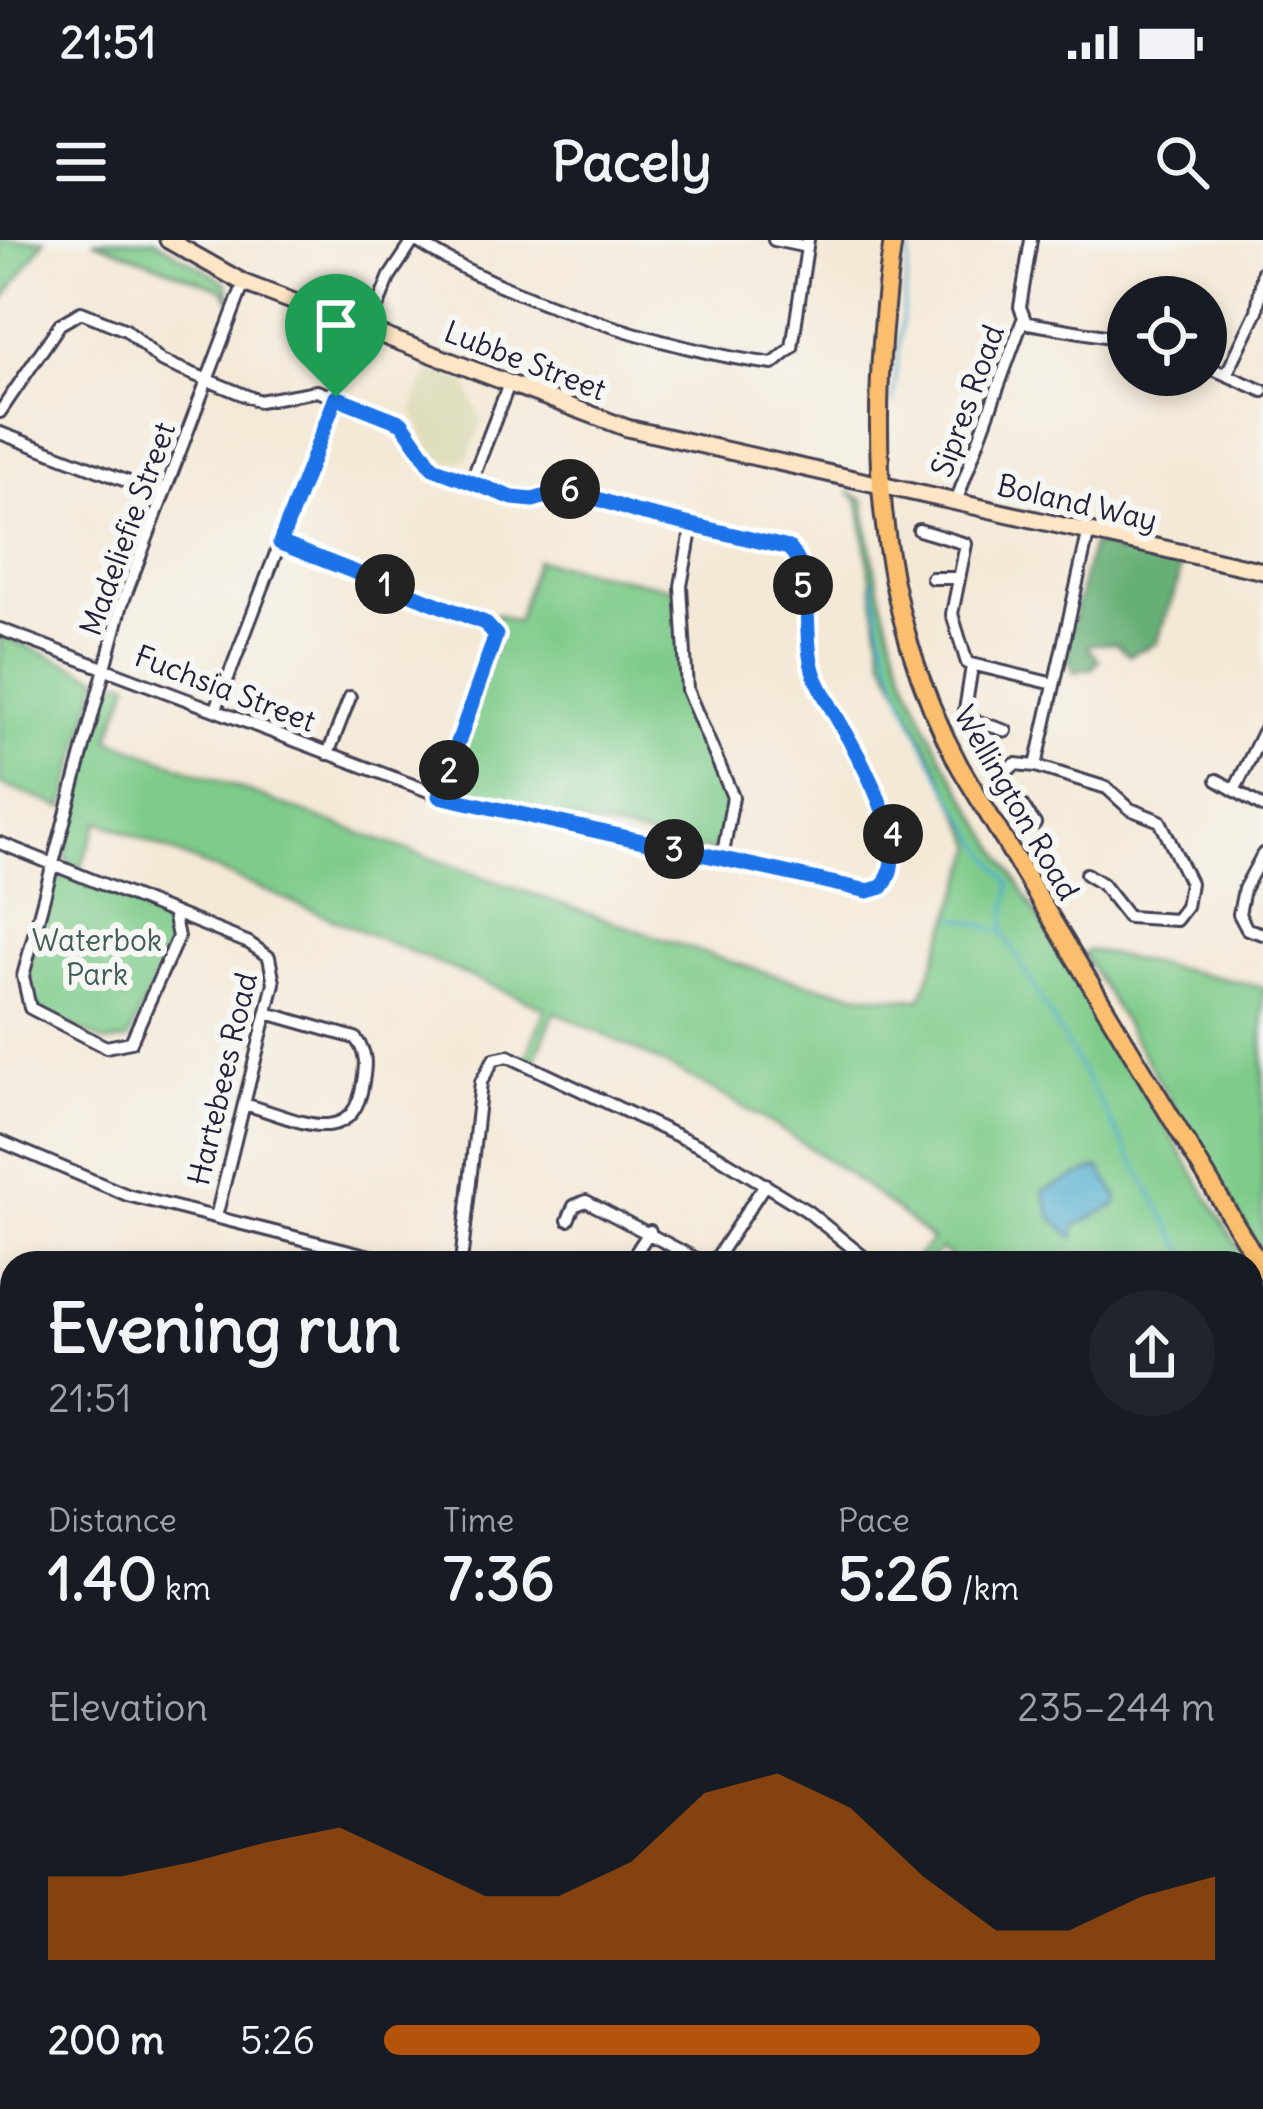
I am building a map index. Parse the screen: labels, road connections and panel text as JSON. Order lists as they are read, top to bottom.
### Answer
{
  "streets": {
    "main road": ["Lubbe Street", "Boland Way", "Wellington Road"],
    "street": [
      "Sipres Road",
      "Madeliefie Street",
      "Fuchsia Street",
      "Hartebees Road"
    ]
  },
  "crossings": [
    ["Lubbe Street", "Boland Way"],
    ["Lubbe Street", "Madeliefie Street"],
    ["Lubbe Street", "Wellington Road"],
    ["Sipres Road", "Boland Way"],
    ["Boland Way", "Wellington Road"],
    ["Madeliefie Street", "Fuchsia Street"],
    ["Madeliefie Street", "Hartebees Road"]
  ],
  "parks": ["Waterbok Park"],
  "page": {
    "status": "21:51",
    "header": "Pacely",
    "pins": [
      "6",
      "1",
      "5",
      "2",
      "4",
      "3"
    ],
    "heading": ["Evening run", "21:51"],
    "stats": [
      ["Distance", "1.40 km"],
      ["Time", "7:36"],
      ["Pace", "5:26 /km"]
    ],
    "chart": ["Elevation", "235–244 m"],
    "list": [
      {
        "name": "200 m",
        "note": "5:26"
      }
    ]
  }
}
